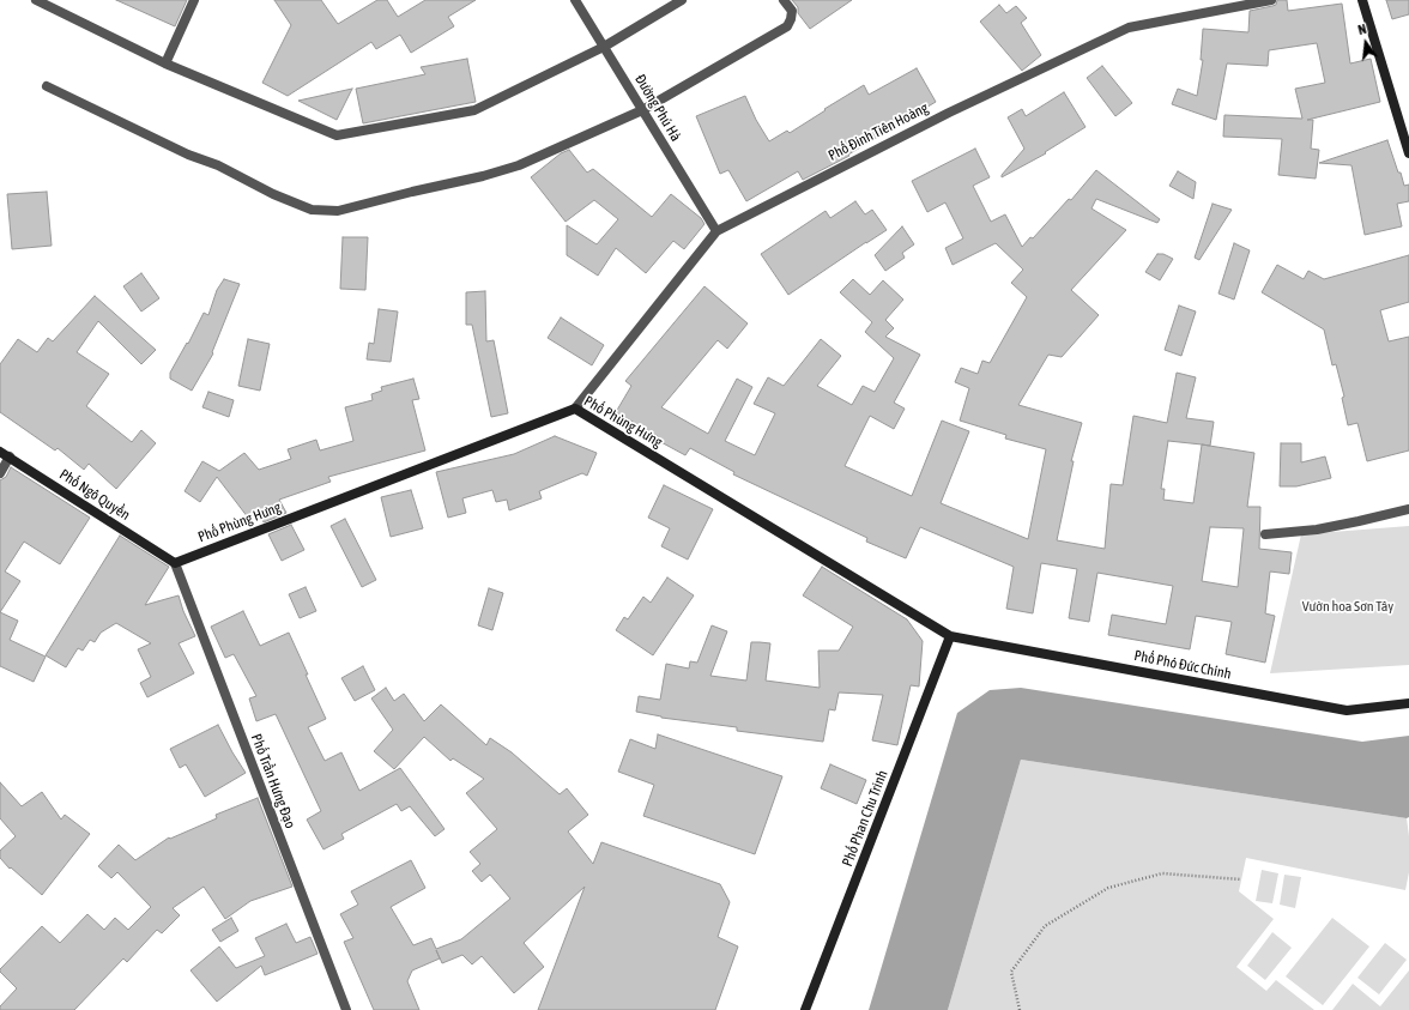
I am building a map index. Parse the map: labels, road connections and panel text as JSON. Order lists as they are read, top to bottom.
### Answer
{
  "streets": {
    "street": [
      "Đường Phú Hà",
      "Phố Đinh Tiên Hoàng",
      "Phố Phùng Hưng",
      "Phố Ngô Quyền",
      "Phố Phó Đức Chính",
      "Phố Trần Hưng Đạo",
      "Phố Phan Chu Trinh"
    ]
  },
  "crossings": [
    ["Đường Phú Hà", "Phố Đinh Tiên Hoàng"],
    ["Phố Đinh Tiên Hoàng", "Phố Phùng Hưng"],
    ["Phố Phùng Hưng", "Phố Ngô Quyền"],
    ["Phố Phùng Hưng", "Phố Phó Đức Chính"],
    ["Phố Phùng Hưng", "Phố Trần Hưng Đạo"],
    ["Phố Phùng Hưng", "Phố Phan Chu Trinh"],
    ["Phố Ngô Quyền", "Phố Trần Hưng Đạo"],
    ["Phố Phó Đức Chính", "Phố Phan Chu Trinh"]
  ],
  "parks": ["Vườn hoa Sơn Tây"],
  "north": "top"
}
